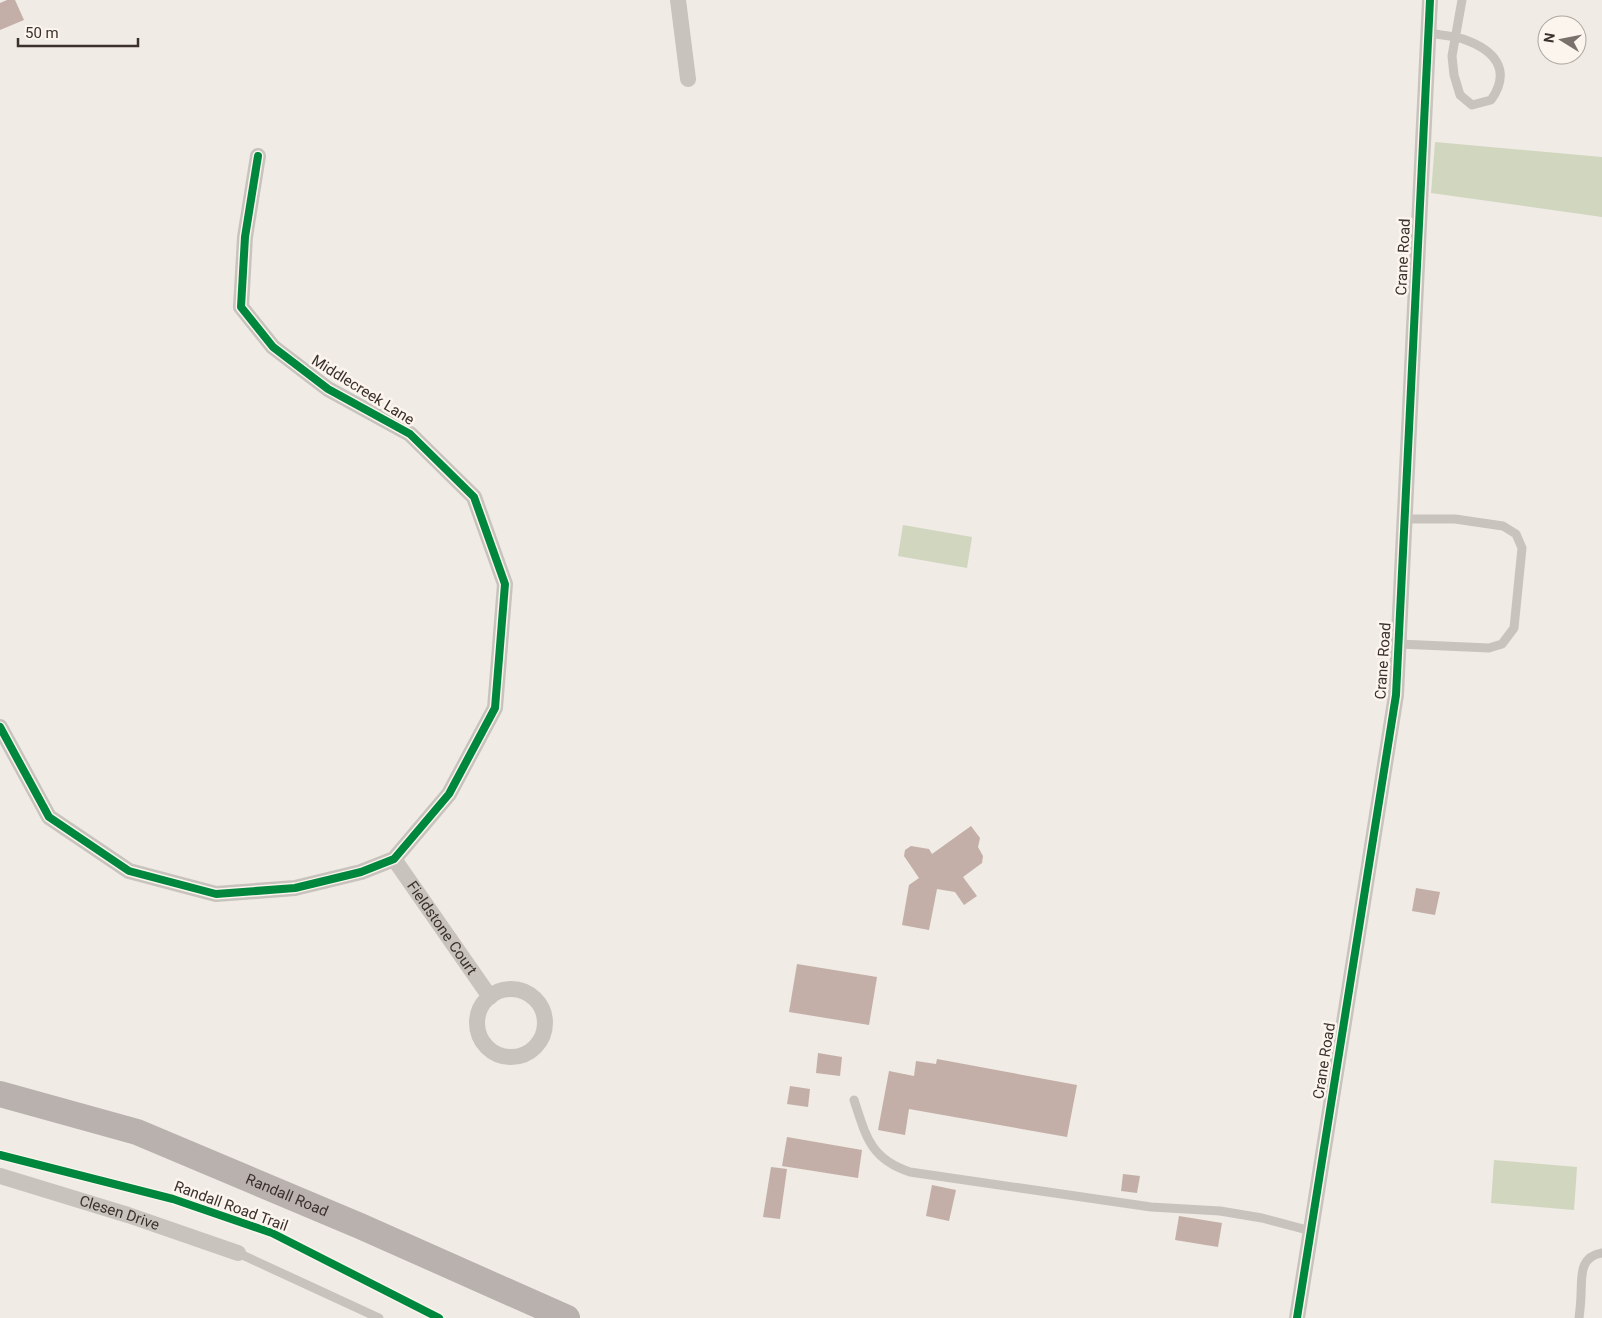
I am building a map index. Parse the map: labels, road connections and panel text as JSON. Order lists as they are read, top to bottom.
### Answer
{
  "streets": {
    "main road": ["Randall Road"],
    "street": [
      "Crane Road",
      "Middlecreek Lane",
      "Fieldstone Court",
      "Clesen Drive"
    ],
    "cycle path": ["Randall Road Trail"]
  },
  "crossings": [
    ["Middlecreek Lane", "Fieldstone Court"]
  ],
  "scale_bar": "50 m",
  "north": "left"
}
